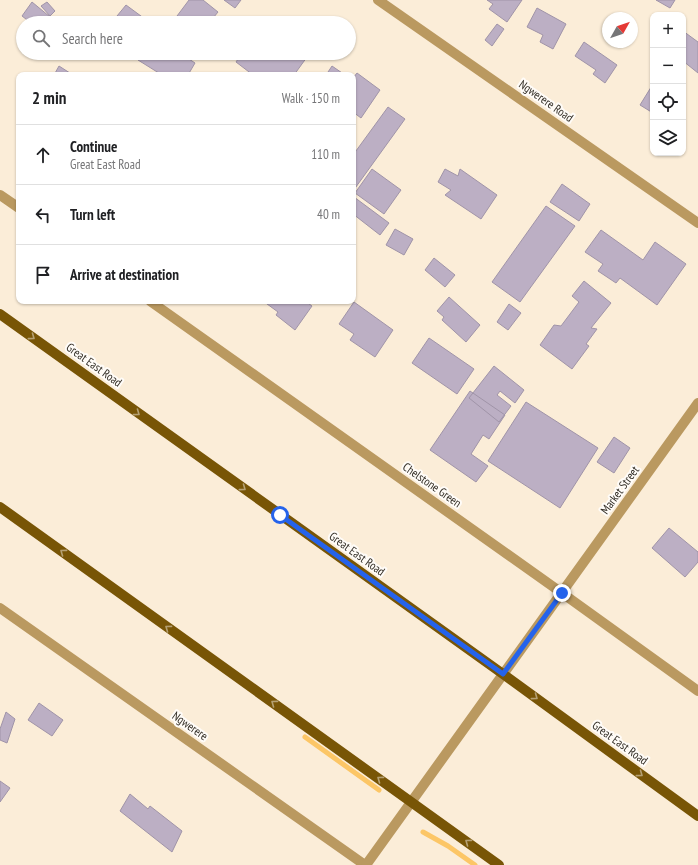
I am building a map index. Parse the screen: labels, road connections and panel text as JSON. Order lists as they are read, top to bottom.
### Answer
{
  "streets": {
    "main road": ["Great East Road"],
    "street": [
      "Ngwerere Road",
      "Chelstone Green",
      "Market Street",
      "Ngwerere"
    ]
  },
  "crossings": [
    ["Great East Road", "Market Street"],
    ["Chelstone Green", "Market Street"],
    ["Market Street", "Ngwerere"]
  ],
  "one_way": ["Great East Road"],
  "north": "top right",
  "page": {
    "map_buttons": ["+", "−"],
    "search": "Search here",
    "heading": ["2 min", "Walk · 150 m"],
    "list": [
      ["Continue", "Great East Road", "110 m"],
      ["Turn left", "40 m"],
      "Arrive at destination"
    ]
  }
}
